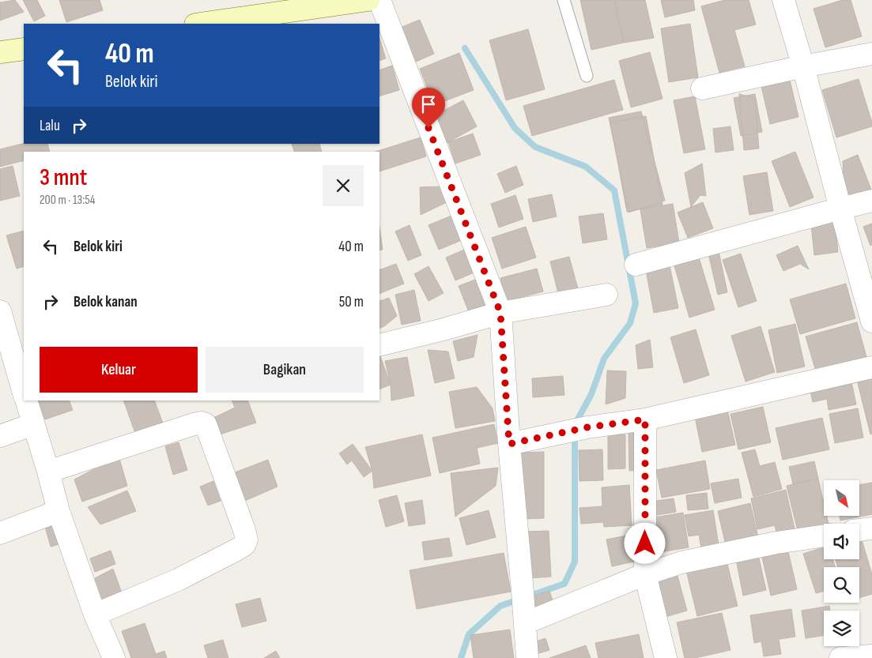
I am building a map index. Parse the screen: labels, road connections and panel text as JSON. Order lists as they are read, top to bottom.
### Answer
{
  "north": "bottom right",
  "page": {
    "turn": ["40 m", "Belok kiri"],
    "then": "Lalu",
    "heading": ["3 mnt", "200 m · 13:54"],
    "list": [
      {
        "name": "Belok kiri",
        "value": "40 m"
      },
      {
        "name": "Belok kanan",
        "value": "50 m"
      }
    ],
    "buttons": ["Keluar", "Bagikan"]
  }
}
